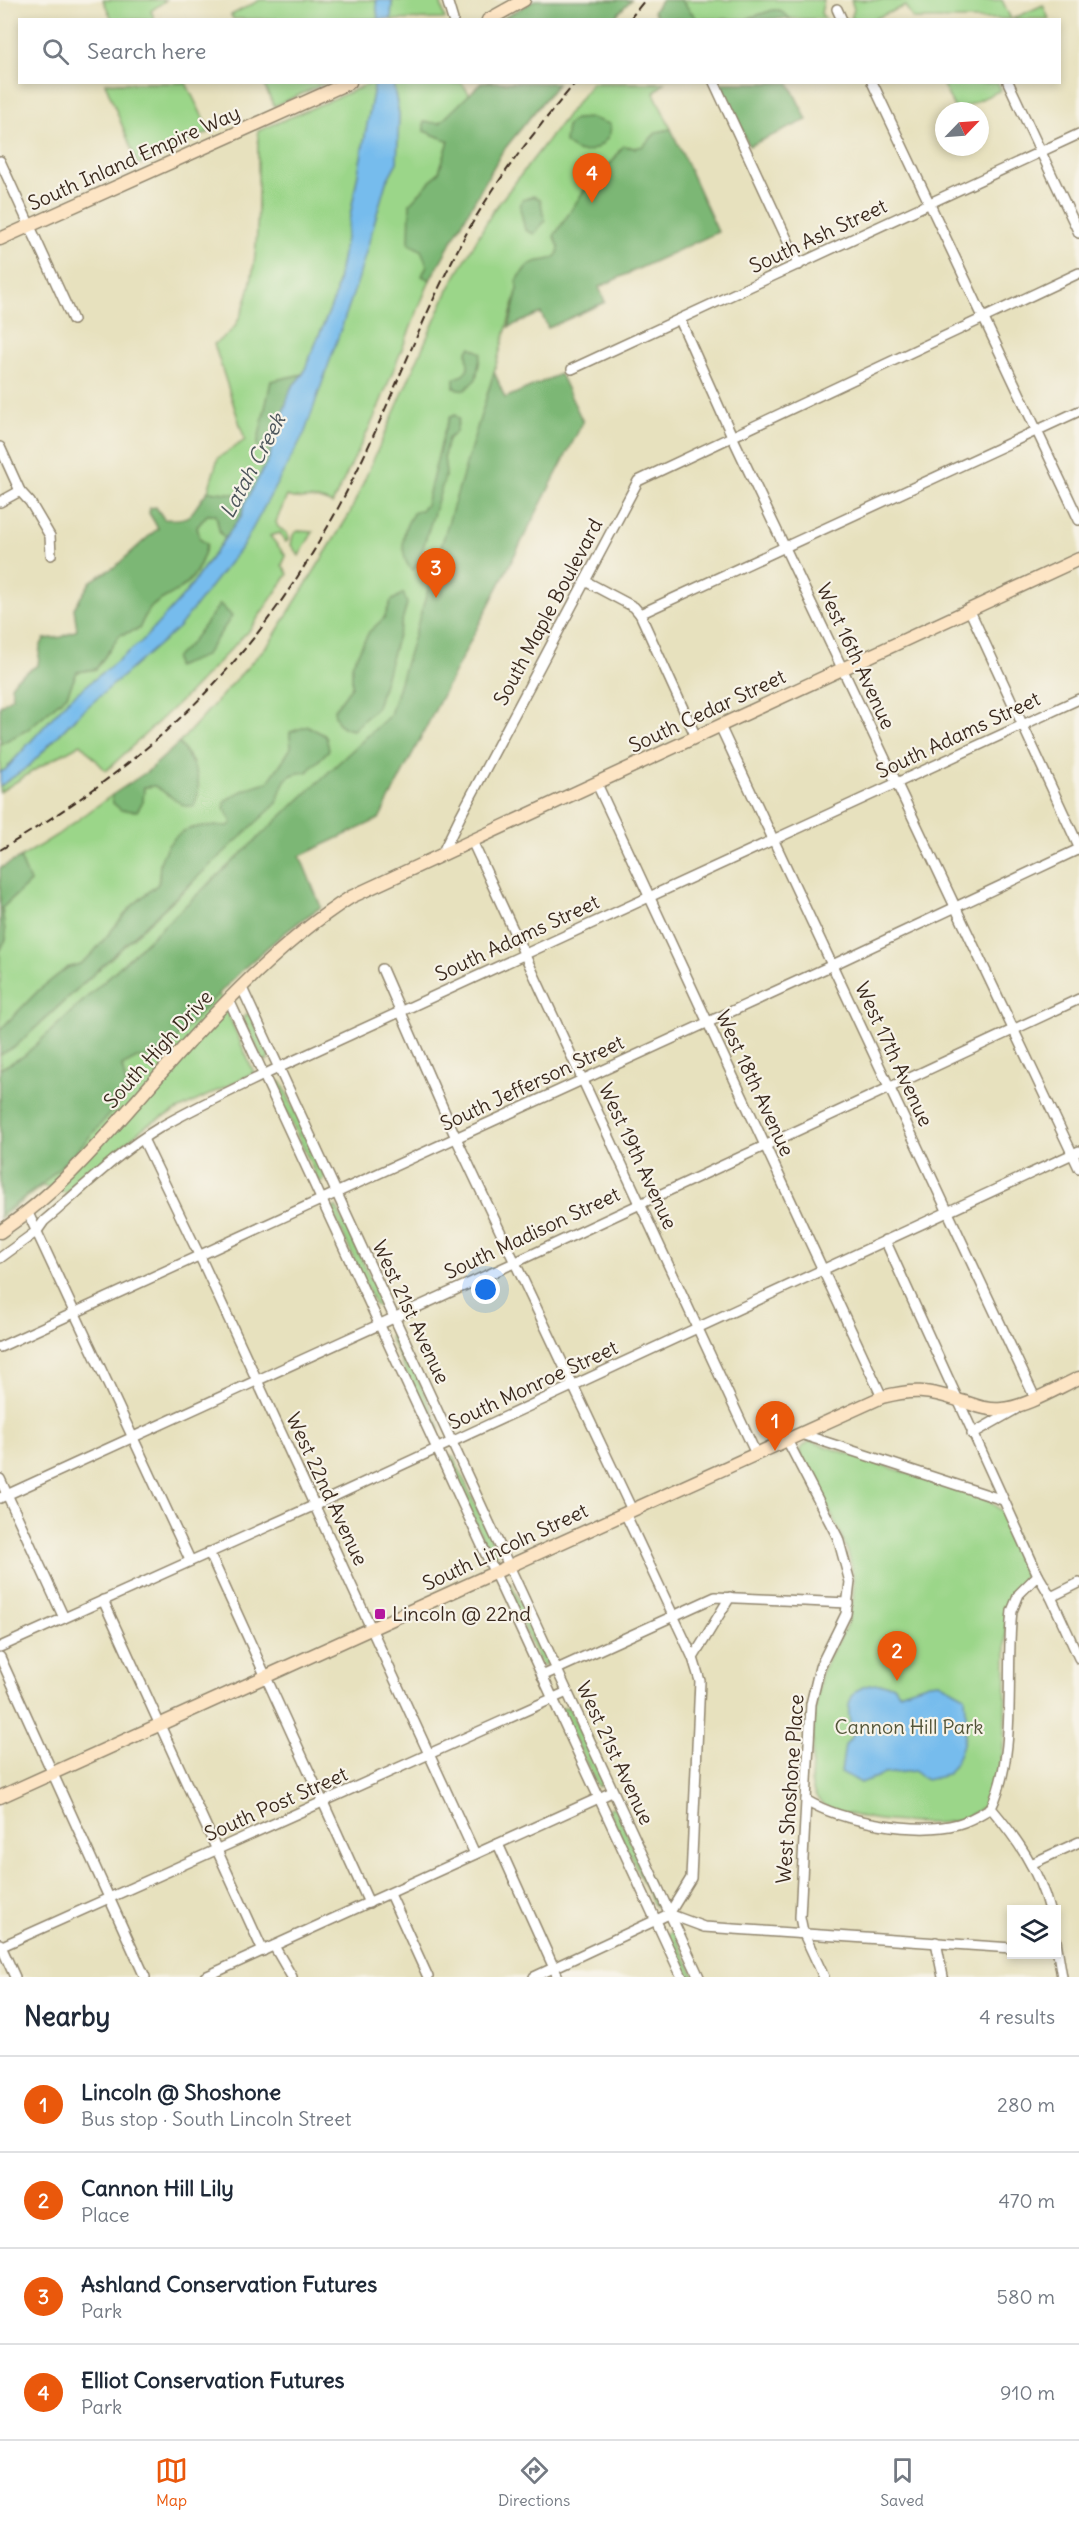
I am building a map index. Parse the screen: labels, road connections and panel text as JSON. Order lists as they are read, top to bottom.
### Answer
{
  "streets": {
    "street": [
      "South Inland Empire Way",
      "South Ash Street",
      "South Maple Boulevard",
      "West 16th Avenue",
      "South Cedar Street",
      "South Adams Street",
      "South High Drive",
      "West 17th Avenue",
      "South Jefferson Street",
      "West 18th Avenue",
      "West 19th Avenue",
      "South Madison Street",
      "West 21st Avenue",
      "South Monroe Street",
      "West 22nd Avenue",
      "South Lincoln Street",
      "West Shoshone Place",
      "South Post Street"
    ]
  },
  "crossings": [
    ["South Ash Street", "West 16th Avenue"],
    ["South Maple Boulevard", "West 16th Avenue"],
    ["South Maple Boulevard", "South Cedar Street"],
    ["West 16th Avenue", "South Cedar Street"],
    ["West 16th Avenue", "South Adams Street"],
    ["West 16th Avenue", "South Jefferson Street"],
    ["West 16th Avenue", "South Madison Street"],
    ["West 16th Avenue", "South Monroe Street"],
    ["South Cedar Street", "South High Drive"],
    ["South Cedar Street", "West 17th Avenue"],
    ["South Cedar Street", "West 18th Avenue"],
    ["South Cedar Street", "West 19th Avenue"],
    ["South Adams Street", "West 17th Avenue"],
    ["South Adams Street", "West 18th Avenue"],
    ["South Adams Street", "West 19th Avenue"],
    ["South Adams Street", "West 21st Avenue"],
    ["South Adams Street", "West 22nd Avenue"],
    ["South High Drive", "West 21st Avenue"],
    ["West 17th Avenue", "South Jefferson Street"],
    ["West 17th Avenue", "South Madison Street"],
    ["West 17th Avenue", "South Monroe Street"],
    ["West 17th Avenue", "South Lincoln Street"],
    ["South Jefferson Street", "West 18th Avenue"],
    ["South Jefferson Street", "West 19th Avenue"],
    ["South Jefferson Street", "West 21st Avenue"],
    ["South Jefferson Street", "West 22nd Avenue"],
    ["West 18th Avenue", "South Madison Street"],
    ["West 18th Avenue", "South Monroe Street"],
    ["West 18th Avenue", "South Lincoln Street"],
    ["West 19th Avenue", "South Madison Street"],
    ["West 19th Avenue", "South Monroe Street"],
    ["West 19th Avenue", "South Lincoln Street"],
    ["South Madison Street", "West 21st Avenue"],
    ["South Madison Street", "West 22nd Avenue"],
    ["West 21st Avenue", "South Monroe Street"],
    ["West 21st Avenue", "South Lincoln Street"],
    ["West 21st Avenue", "South Post Street"],
    ["South Monroe Street", "West 22nd Avenue"],
    ["West 22nd Avenue", "South Lincoln Street"],
    ["West 22nd Avenue", "South Post Street"],
    ["South Lincoln Street", "West Shoshone Place"]
  ],
  "water": ["Latah Creek"],
  "parks": ["Cannon Hill Park"],
  "places": {
    "transit": ["Lincoln @ 22nd"]
  },
  "north": "top right",
  "page": {
    "search": "Search here",
    "pins": [
      "4",
      "3",
      "1",
      "2"
    ],
    "heading": ["Nearby", "4 results"],
    "list": [
      {
        "mark": "1",
        "name": "Lincoln @ Shoshone",
        "note": "Bus stop · South Lincoln Street",
        "value": "280 m"
      },
      {
        "mark": "2",
        "name": "Cannon Hill Lily",
        "note": "Place",
        "value": "470 m"
      },
      {
        "mark": "3",
        "name": "Ashland Conservation Futures",
        "note": "Park",
        "value": "580 m"
      },
      {
        "mark": "4",
        "name": "Elliot Conservation Futures",
        "note": "Park",
        "value": "910 m"
      }
    ],
    "nav": ["Map", "Directions", "Saved"]
  }
}
